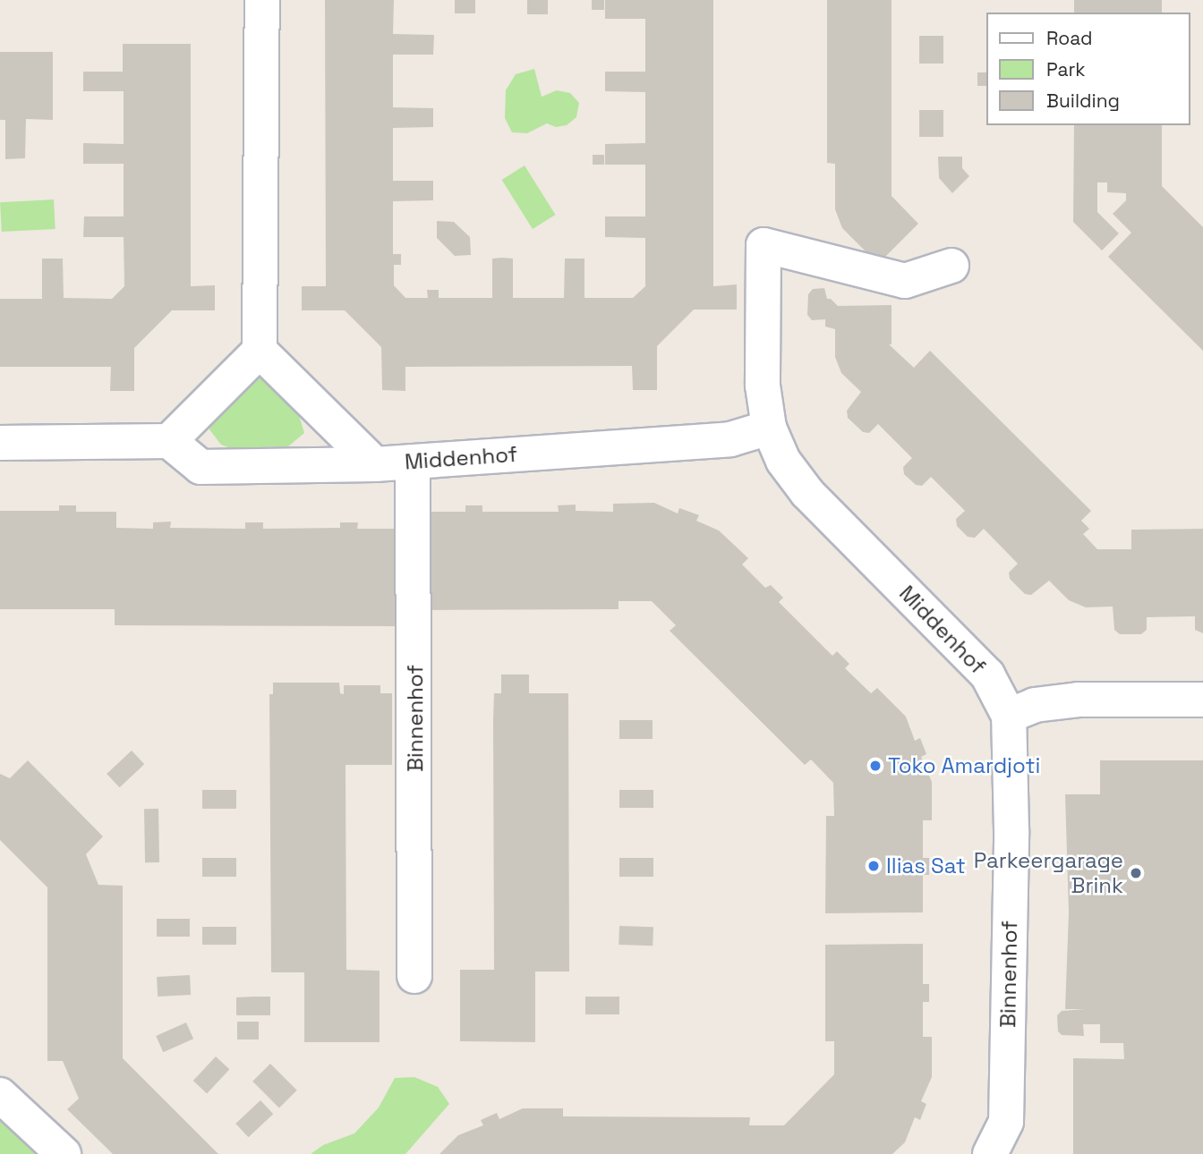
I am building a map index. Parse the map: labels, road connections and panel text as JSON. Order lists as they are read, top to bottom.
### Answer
{
  "streets": {
    "street": ["Middenhof", "Binnenhof"]
  },
  "crossings": [
    ["Middenhof", "Binnenhof"]
  ],
  "places": ["Toko Amardjoti", "Ilias Sat", "Parkeergarage Brink"],
  "legend": ["Road", "Park", "Building"]
}
